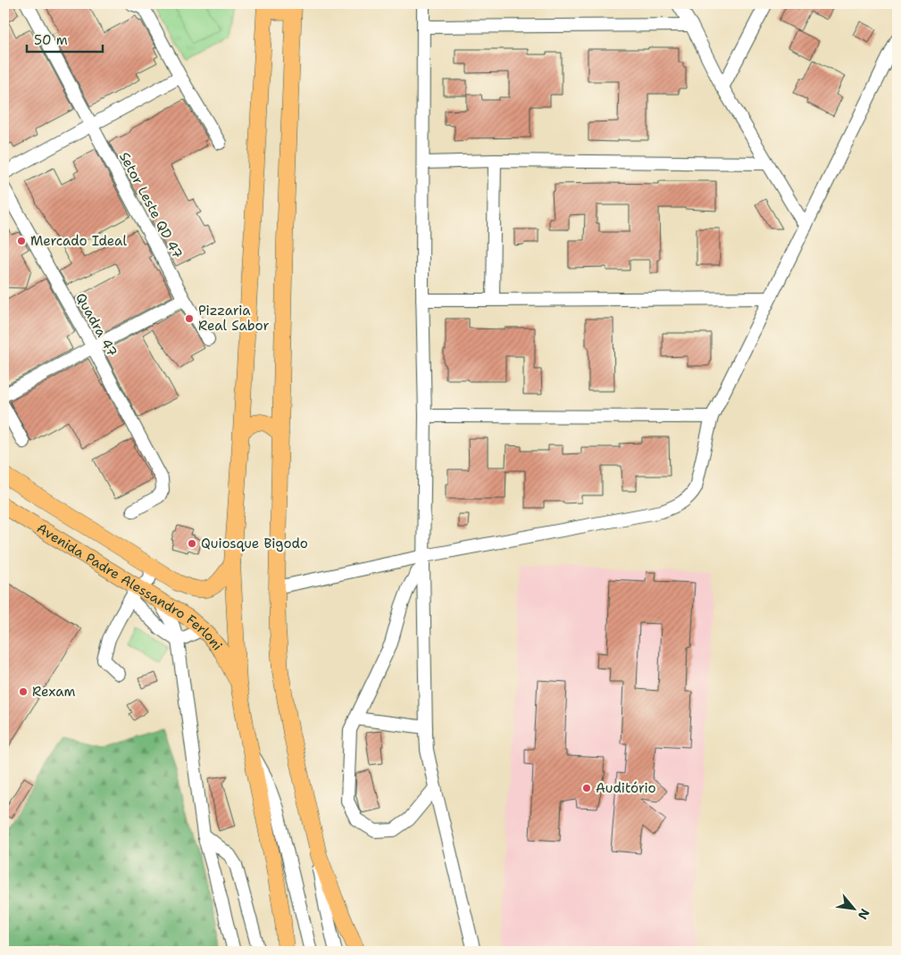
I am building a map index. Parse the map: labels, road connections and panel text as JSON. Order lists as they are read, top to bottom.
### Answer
{
  "streets": {
    "main road": ["Avenida Padre Alessandro Ferloni"],
    "street": ["Setor Leste QD 47", "Quadra 47"]
  },
  "places": [
    "Mercado Ideal",
    "Pizzaria Real Sabor",
    "Quiosque Bigodo",
    "Rexam",
    "Auditório"
  ],
  "scale_bar": "50 m",
  "north": "bottom right"
}
